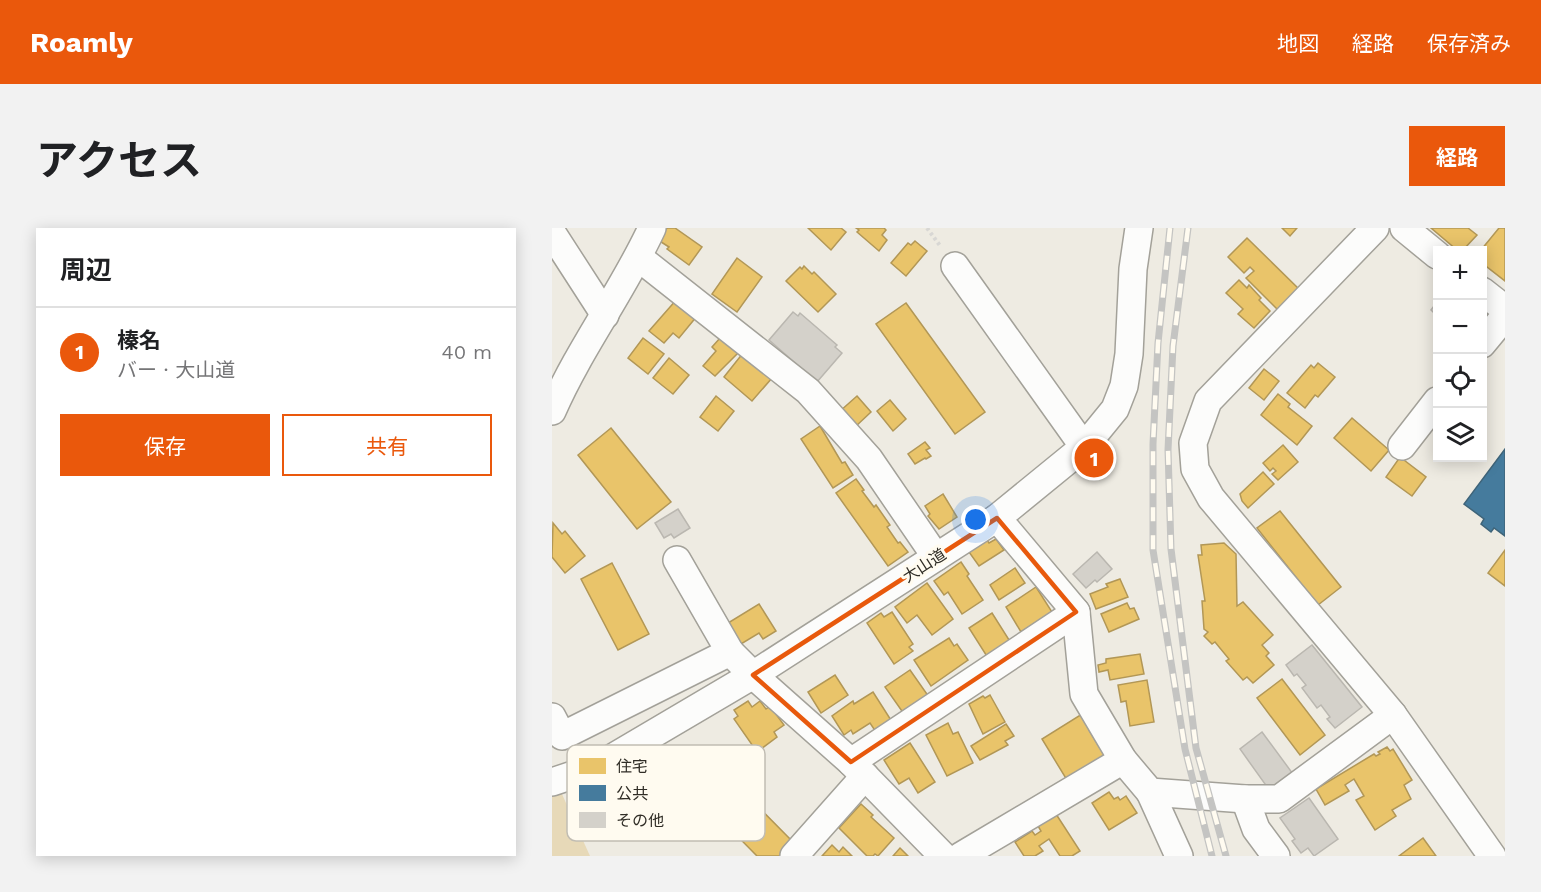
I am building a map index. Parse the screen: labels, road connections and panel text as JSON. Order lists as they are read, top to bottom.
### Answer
{
  "streets": {
    "street": ["大山道"]
  },
  "legend": ["住宅", "公共", "その他"],
  "page": {
    "header": "Roamly",
    "nav": ["地図", "経路", "保存済み"],
    "title": "アクセス",
    "buttons": [
      "経路",
      ["保存", "共有"]
    ],
    "heading": "周辺",
    "map_buttons": ["+", "−"],
    "list": [
      {
        "mark": "1",
        "name": "榛名",
        "note": "バー · 大山道",
        "value": "40 m"
      }
    ],
    "pins": "1"
  }
}
